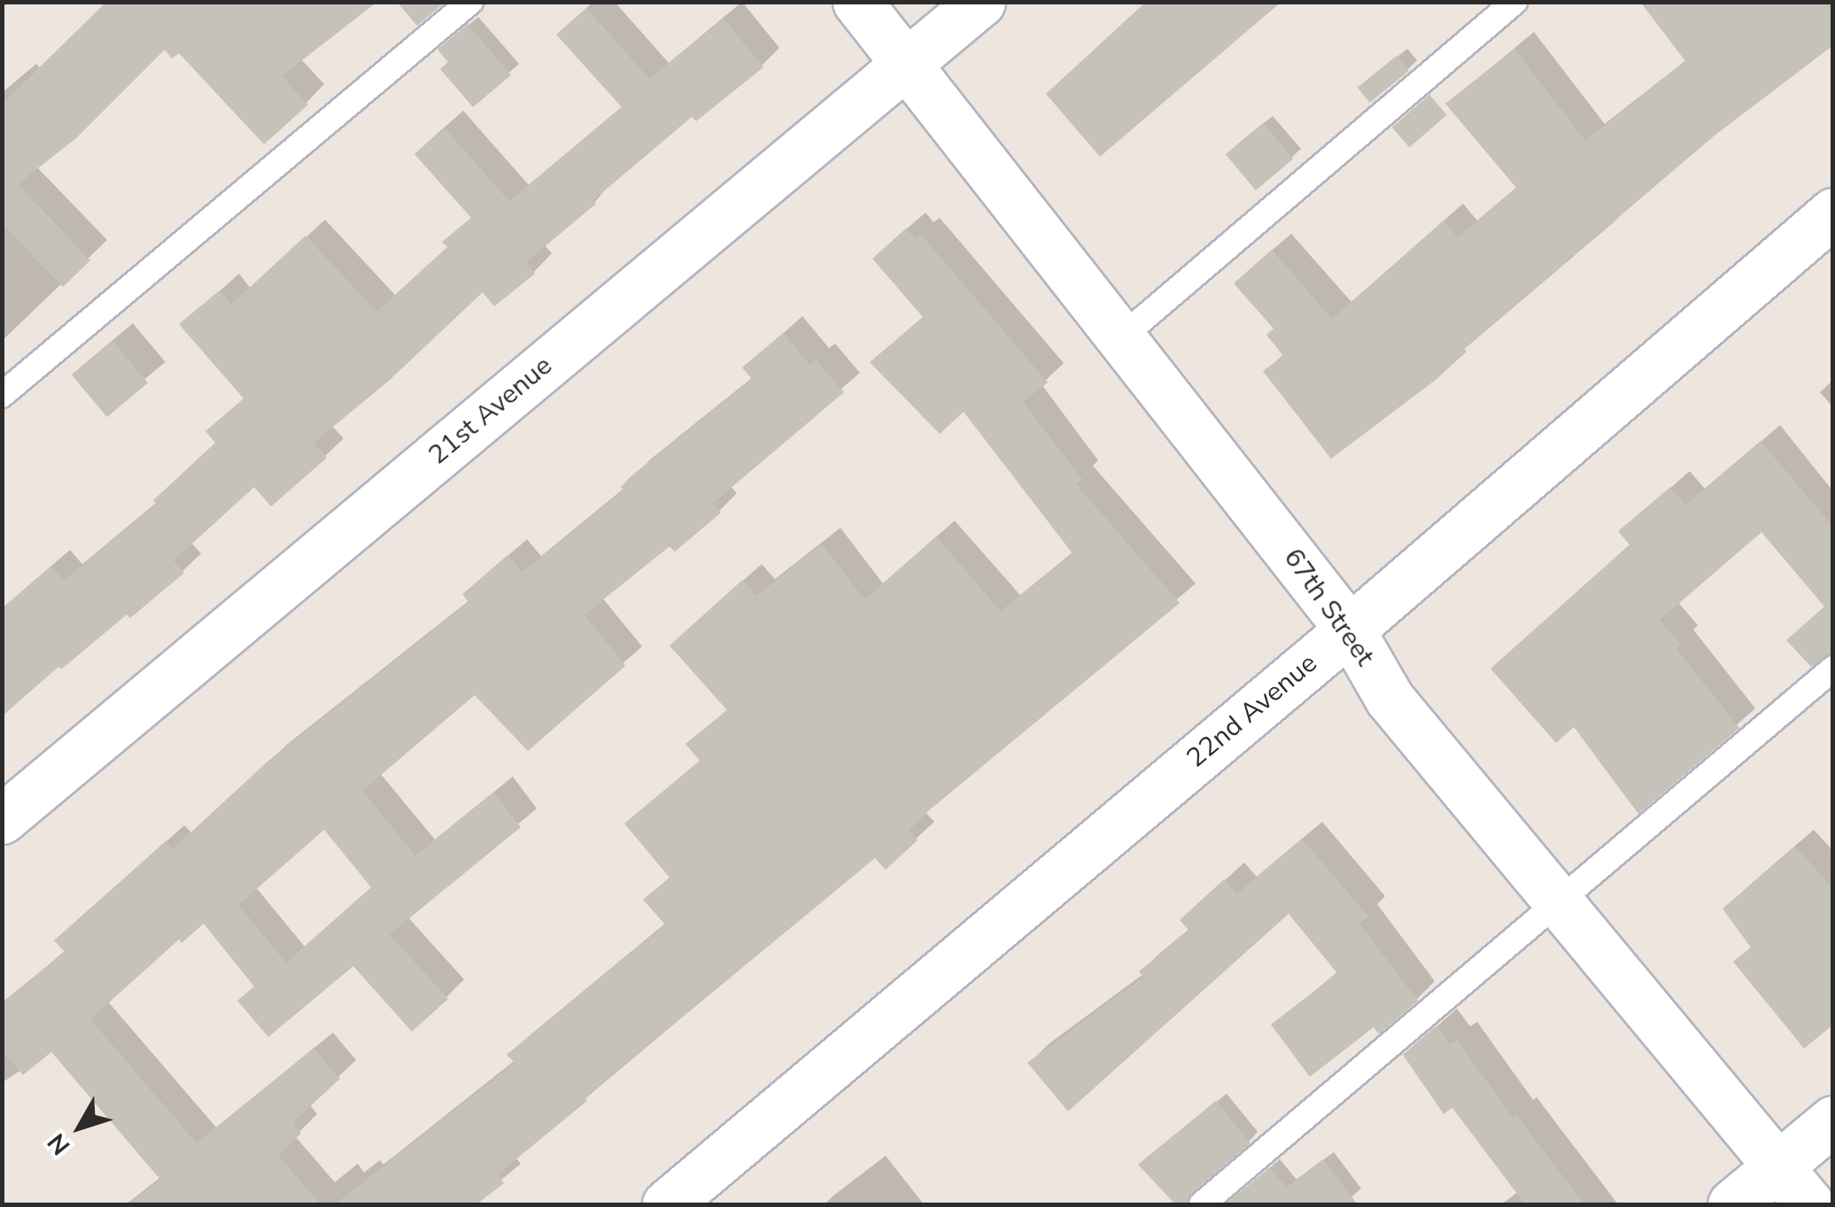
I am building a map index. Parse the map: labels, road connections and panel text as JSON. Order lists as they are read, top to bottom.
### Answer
{
  "streets": {
    "street": ["21st Avenue", "67th Street", "22nd Avenue"]
  },
  "crossings": [
    ["21st Avenue", "67th Street"],
    ["67th Street", "22nd Avenue"]
  ],
  "north": "bottom left"
}
